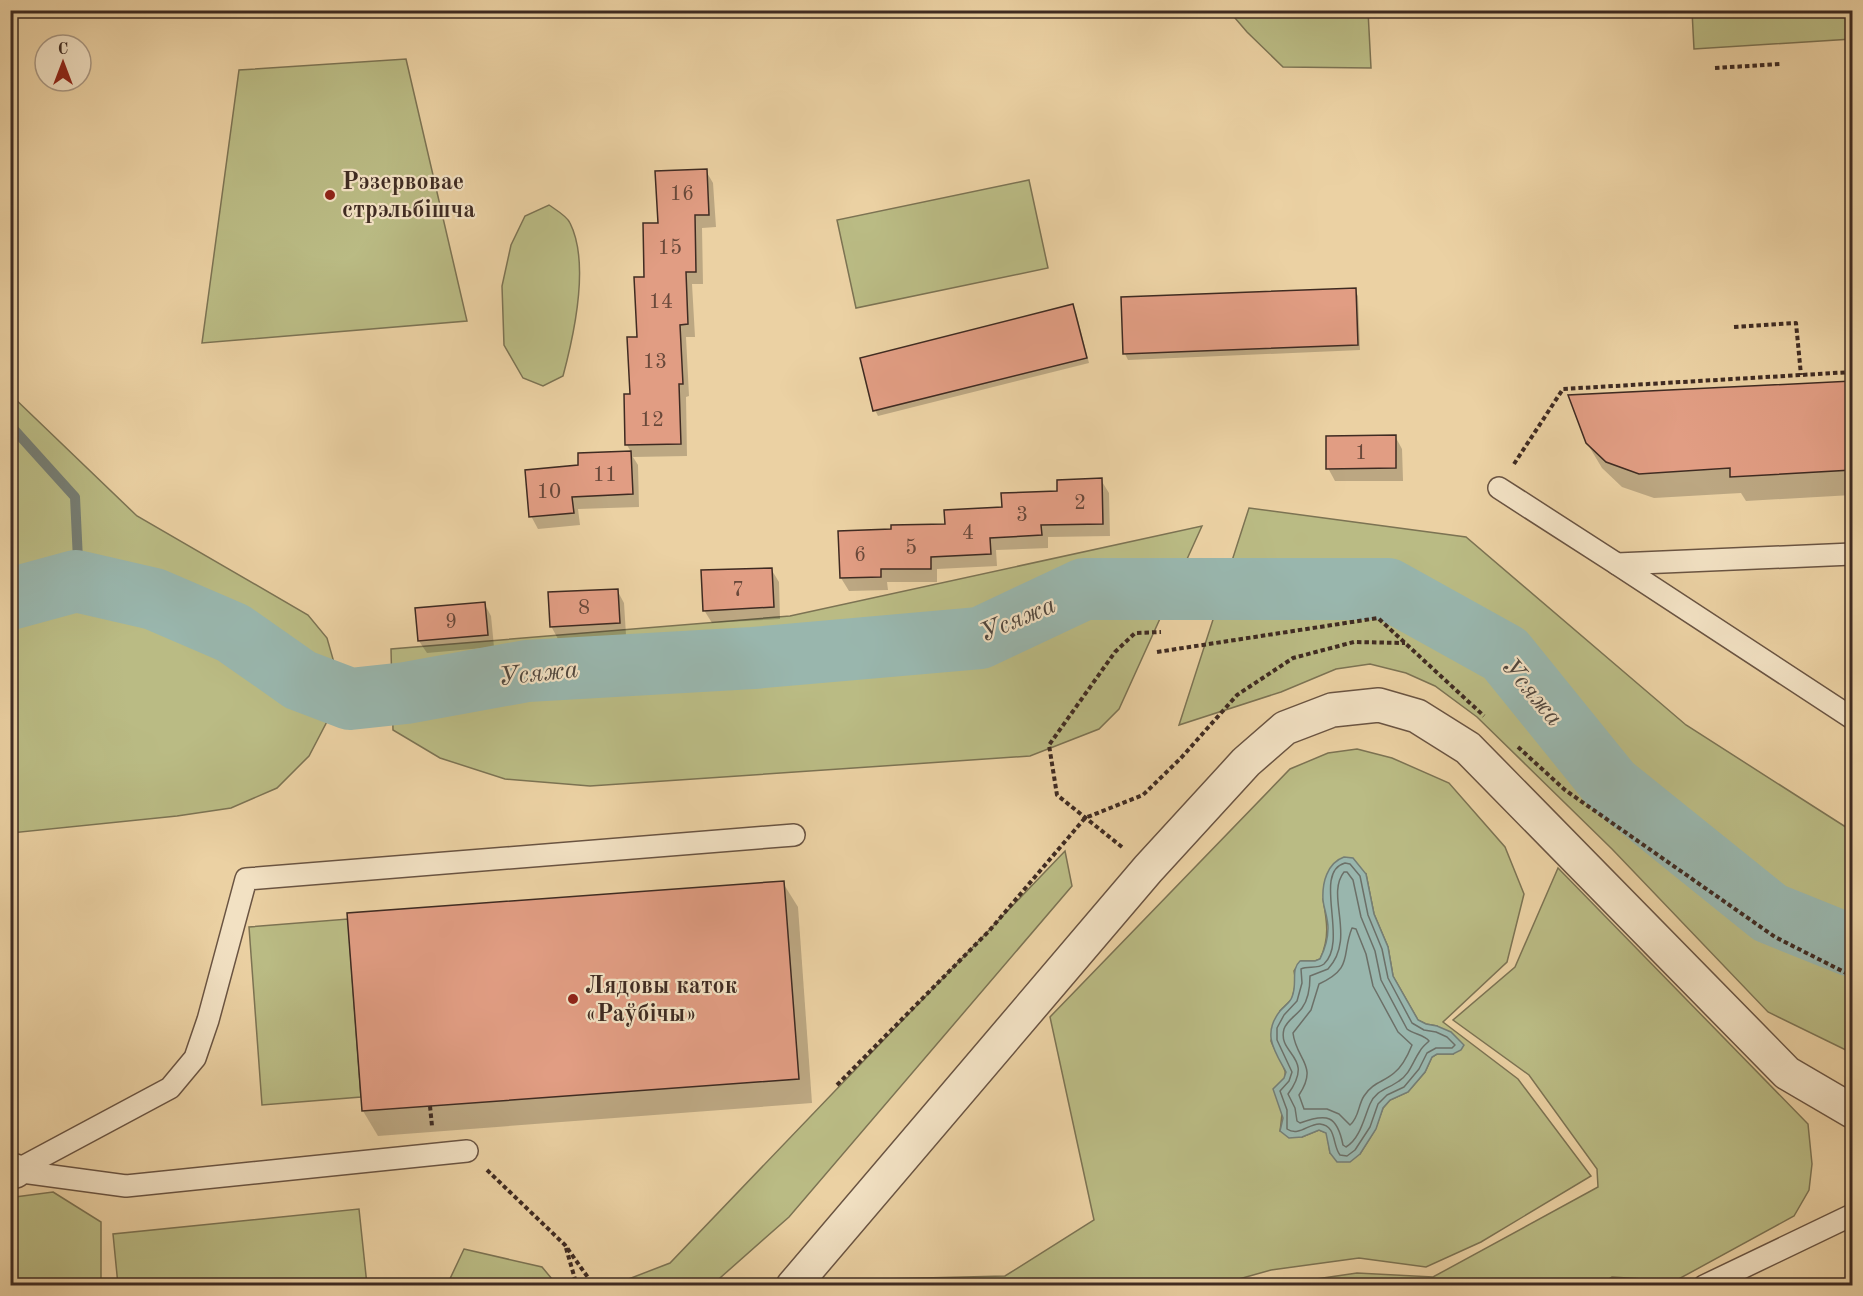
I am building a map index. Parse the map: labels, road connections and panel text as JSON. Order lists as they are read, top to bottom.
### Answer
{
  "water": ["Усяжа"],
  "places": ["Рэзервовае стрэльбішча", "Лядовы каток «Раўбічы»"],
  "house_numbers": [
    "16",
    "15",
    "14",
    "13",
    "12",
    "1",
    "11",
    "10",
    "2",
    "3",
    "4",
    "5",
    "6",
    "7",
    "8",
    "9"
  ],
  "north": "top"
}
